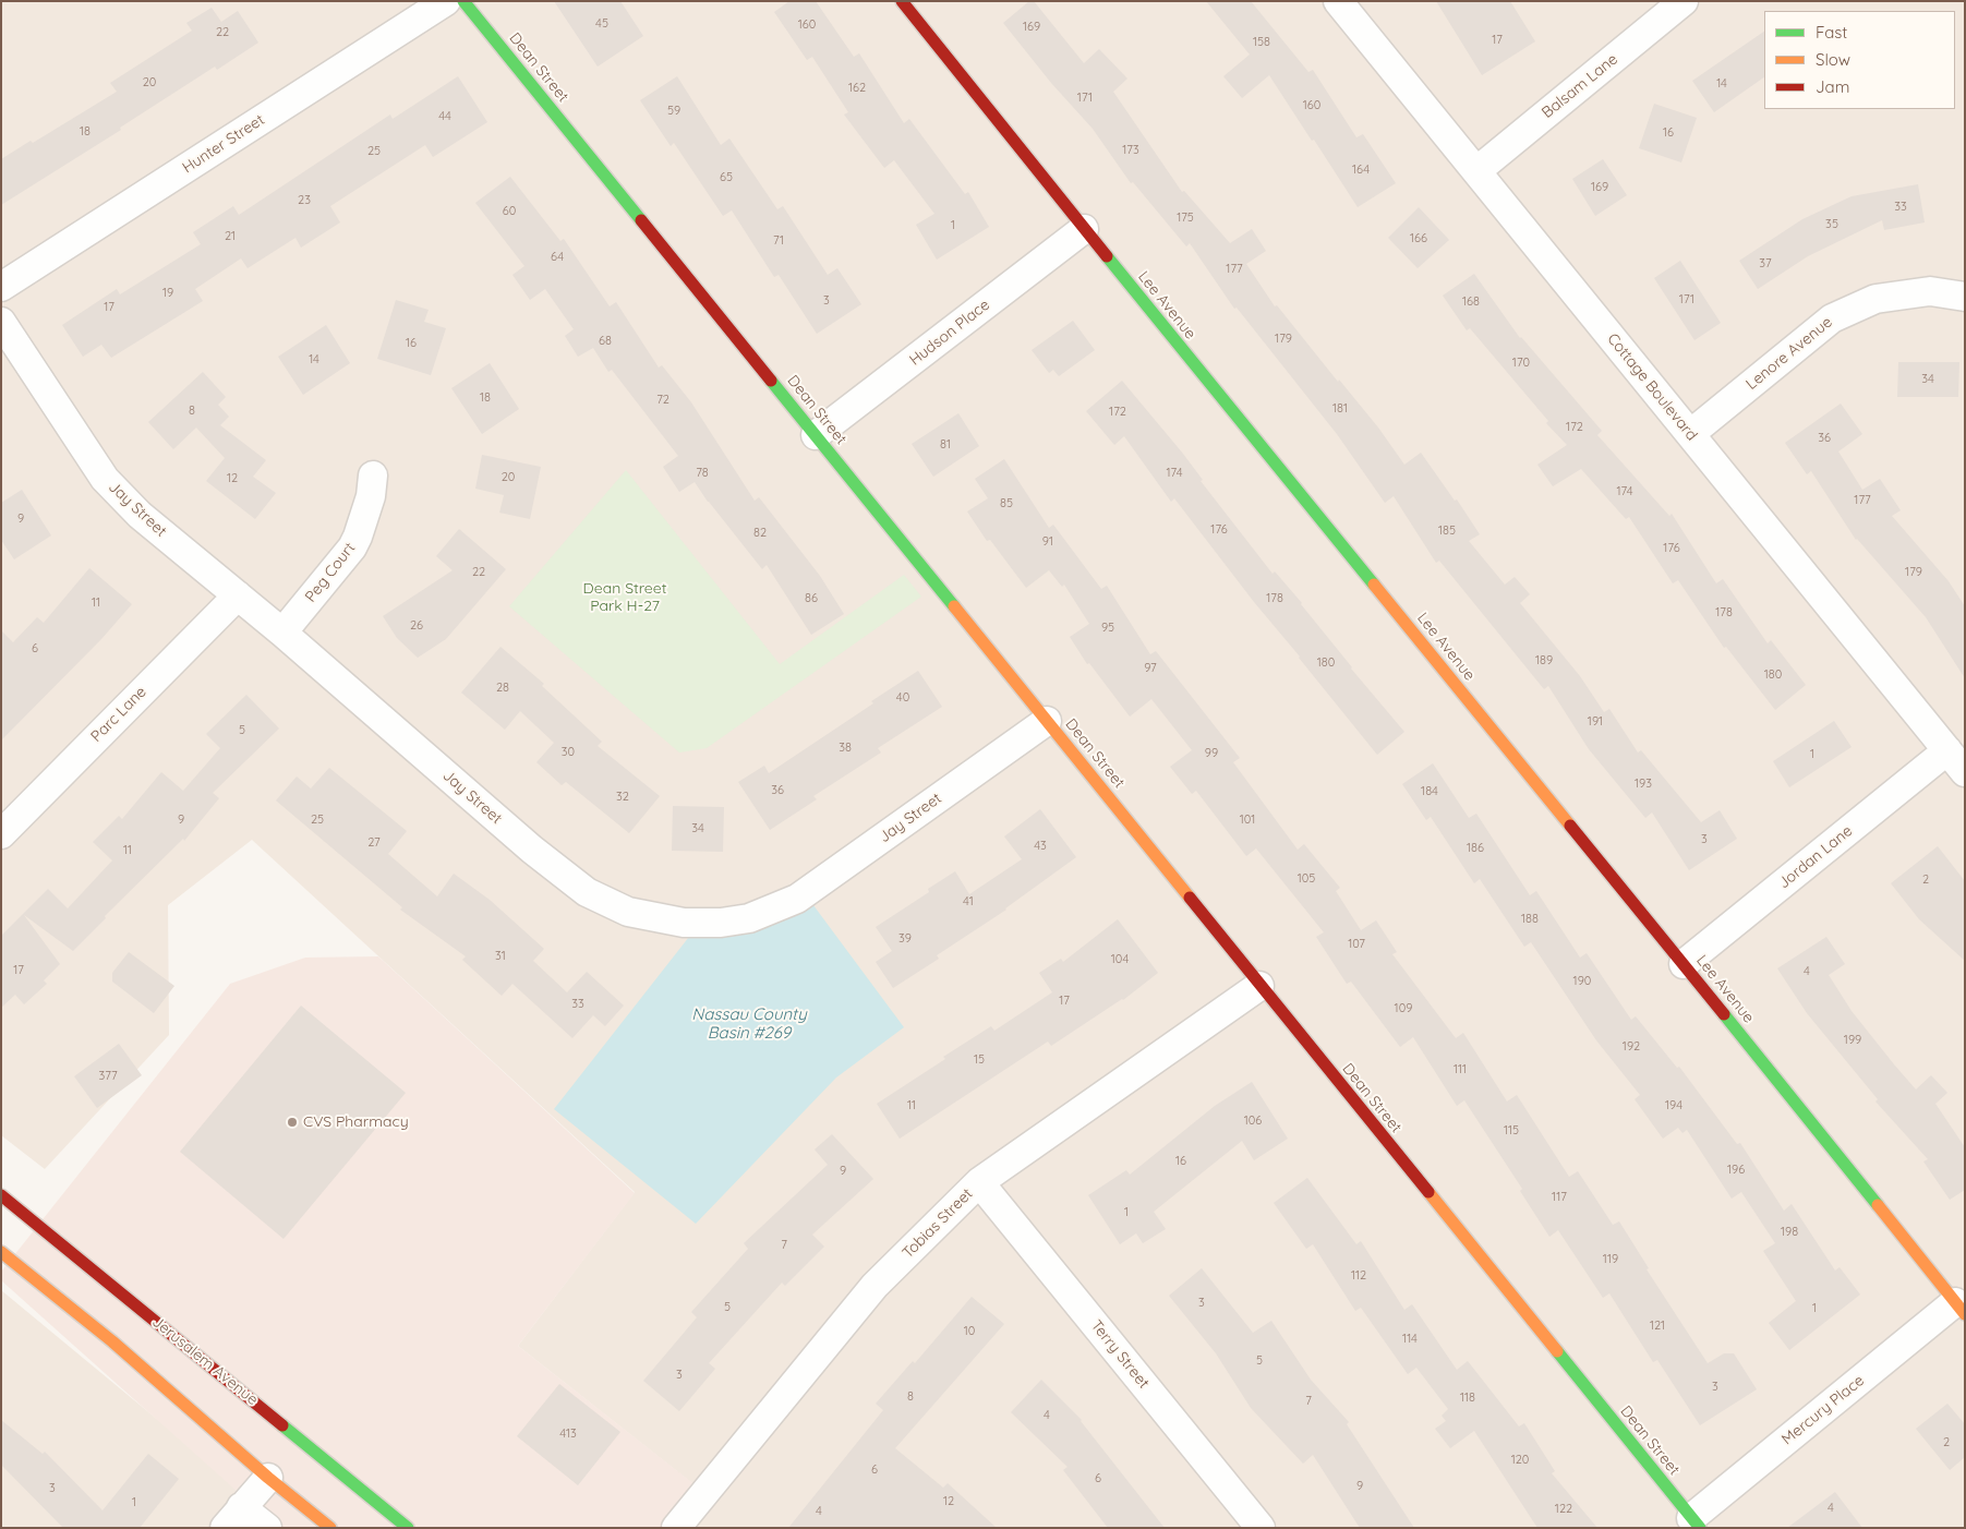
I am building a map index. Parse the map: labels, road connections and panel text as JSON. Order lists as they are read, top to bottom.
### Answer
{
  "streets": {
    "street": [
      "Dean Street",
      "Balsam Lane",
      "Hunter Street",
      "Lee Avenue",
      "Hudson Place",
      "Lenore Avenue",
      "Cottage Boulevard",
      "Jay Street",
      "Peg Court",
      "Parc Lane",
      "Jordan Lane",
      "Tobias Street",
      "Terry Street",
      "Jerusalem Avenue",
      "Mercury Place"
    ]
  },
  "crossings": [
    ["Dean Street", "Hudson Place"],
    ["Dean Street", "Jay Street"],
    ["Dean Street", "Tobias Street"],
    ["Dean Street", "Mercury Place"],
    ["Balsam Lane", "Cottage Boulevard"],
    ["Lee Avenue", "Hudson Place"],
    ["Lee Avenue", "Jordan Lane"],
    ["Lee Avenue", "Mercury Place"],
    ["Lenore Avenue", "Cottage Boulevard"],
    ["Cottage Boulevard", "Jordan Lane"],
    ["Jay Street", "Peg Court"],
    ["Jay Street", "Parc Lane"],
    ["Tobias Street", "Terry Street"]
  ],
  "water": ["Nassau County Basin #269"],
  "parks": ["Dean Street Park H-27"],
  "places": ["CVS Pharmacy"],
  "house_numbers": [
    "45",
    "160",
    "169",
    "22",
    "17",
    "158",
    "20",
    "14",
    "162",
    "171",
    "160",
    "59",
    "44",
    "18",
    "16",
    "173",
    "25",
    "164",
    "65",
    "169",
    "23",
    "33",
    "60",
    "175",
    "35",
    "1",
    "21",
    "166",
    "71",
    "64",
    "37",
    "177",
    "19",
    "171",
    "3",
    "168",
    "17",
    "179",
    "68",
    "16",
    "14",
    "170",
    "34",
    "18",
    "72",
    "181",
    "8",
    "172",
    "172",
    "36",
    "81",
    "78",
    "174",
    "20",
    "12",
    "174",
    "177",
    "85",
    "9",
    "176",
    "185",
    "82",
    "91",
    "176",
    "22",
    "179",
    "86",
    "178",
    "11",
    "178",
    "26",
    "95",
    "6",
    "189",
    "180",
    "97",
    "180",
    "28",
    "40",
    "191",
    "5",
    "38",
    "30",
    "99",
    "1",
    "193",
    "36",
    "184",
    "32",
    "9",
    "25",
    "101",
    "34",
    "3",
    "27",
    "43",
    "186",
    "11",
    "105",
    "2",
    "41",
    "188",
    "39",
    "107",
    "31",
    "104",
    "17",
    "4",
    "190",
    "17",
    "33",
    "109",
    "199",
    "192",
    "15",
    "111",
    "377",
    "11",
    "194",
    "106",
    "115",
    "16",
    "196",
    "9",
    "117",
    "1",
    "198",
    "7",
    "119",
    "112",
    "3",
    "5",
    "1",
    "121",
    "10",
    "114",
    "5",
    "3",
    "3",
    "8",
    "118",
    "7",
    "4",
    "413",
    "2",
    "120",
    "6",
    "6",
    "9",
    "3",
    "12",
    "1",
    "4",
    "122",
    "4"
  ],
  "legend": ["Fast", "Slow", "Jam"]
}
